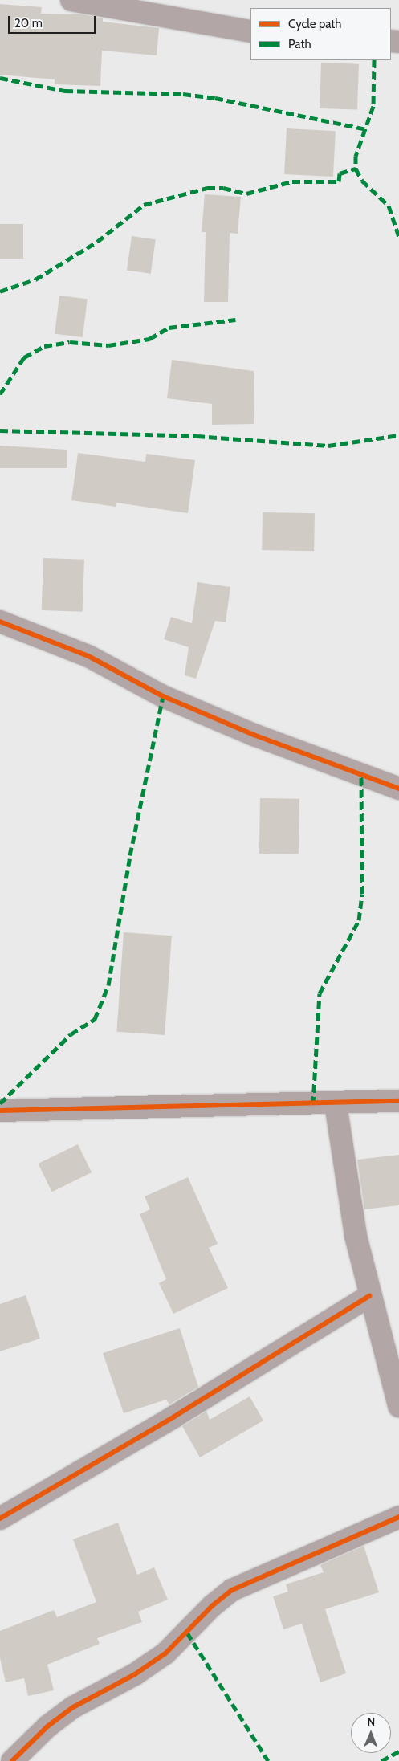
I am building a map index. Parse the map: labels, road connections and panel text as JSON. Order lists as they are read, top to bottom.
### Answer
{
  "legend": ["Cycle path", "Path"],
  "scale_bar": "20 m",
  "north": "top"
}
